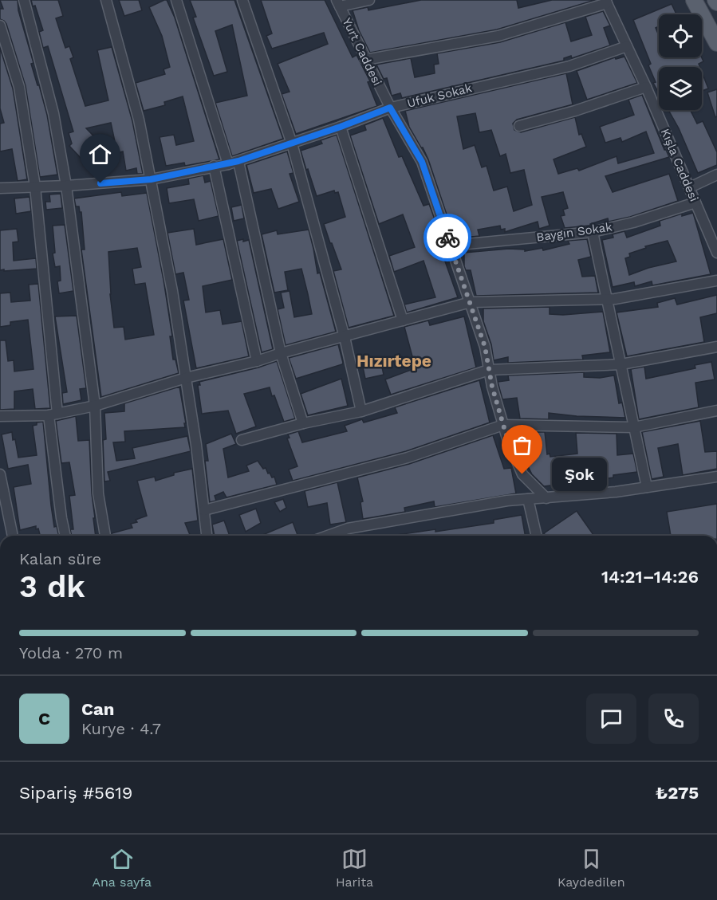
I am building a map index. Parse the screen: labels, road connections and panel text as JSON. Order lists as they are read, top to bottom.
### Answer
{
  "streets": {
    "street": [
      "Yurt Caddesi",
      "Ufuk Sokak",
      "Kışla Caddesi",
      "Baygın Sokak"
    ]
  },
  "crossings": [
    ["Yurt Caddesi", "Ufuk Sokak"],
    ["Yurt Caddesi", "Baygın Sokak"],
    ["Ufuk Sokak", "Kışla Caddesi"],
    ["Kışla Caddesi", "Baygın Sokak"]
  ],
  "districts": ["Hızırtepe"],
  "places": ["Şok"],
  "page": {
    "bubble": "Şok",
    "heading": ["3 dk", "Kalan süre", "14:21–14:26"],
    "panel": [
      "Can",
      "Kurye · 4.7",
      "Sipariş #5619",
      "₺275"
    ],
    "bar": "Yolda · 270 m",
    "round": "C",
    "tabs": ["Ana sayfa", "Harita", "Kaydedilen"]
  }
}
